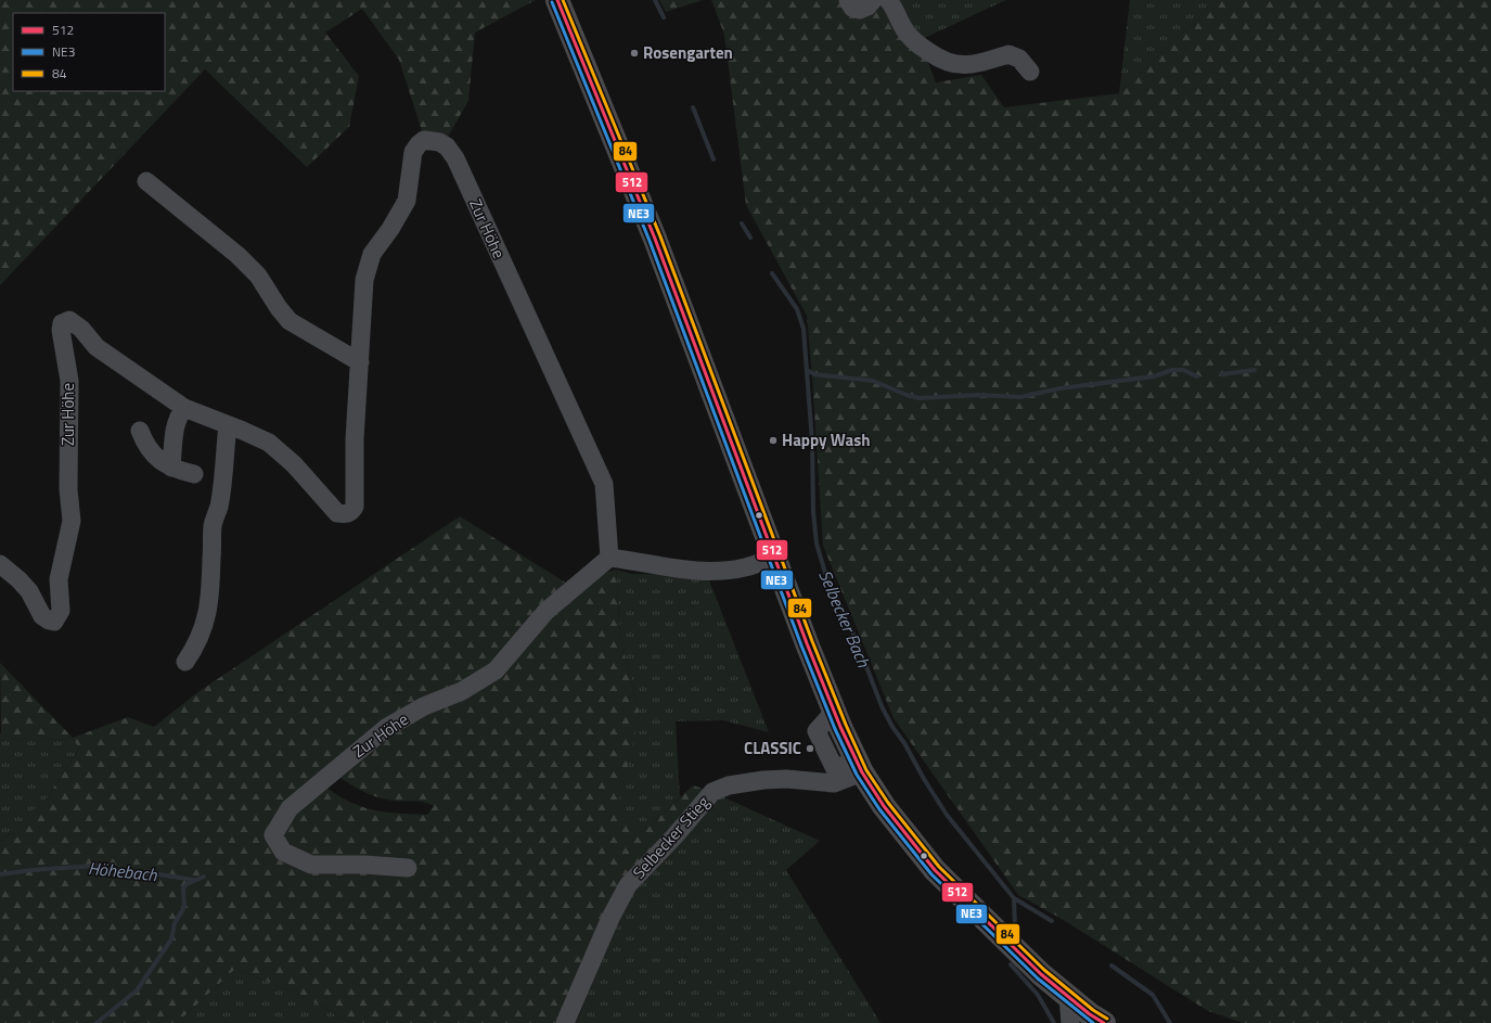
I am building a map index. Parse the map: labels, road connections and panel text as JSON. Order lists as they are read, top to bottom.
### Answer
{
  "streets": {
    "street": ["Zur Höhe", "Selbecker Stieg"]
  },
  "water": ["Selbecker Bach", "Höhebach"],
  "places": ["Rosengarten", "Happy Wash", "CLASSIC"],
  "lines": ["transit line 512", "transit line 84", "transit line NE3"],
  "legend": ["512", "NE3", "84"]
}
